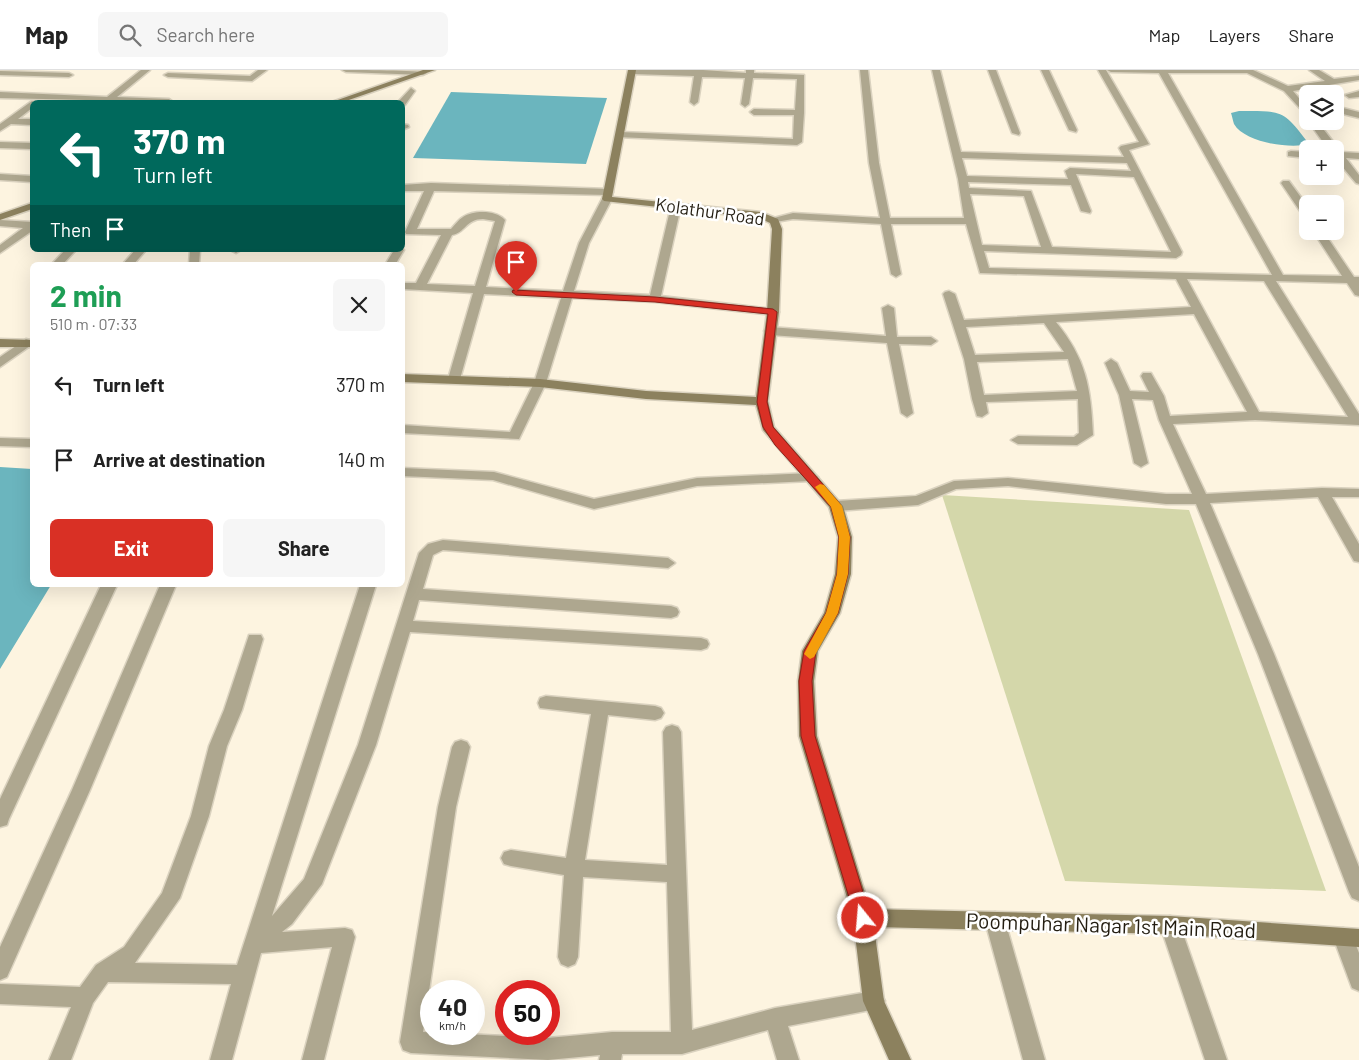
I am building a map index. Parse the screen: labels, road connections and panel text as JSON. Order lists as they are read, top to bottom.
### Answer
{
  "streets": {
    "main road": ["Kolathur Road", "Poompuhar Nagar 1st Main Road"]
  },
  "crossings": [
    ["Kolathur Road", "Poompuhar Nagar 1st Main Road"]
  ],
  "page": {
    "header": "Map",
    "search": "Search here",
    "nav": ["Map", "Layers", "Share"],
    "map_buttons": ["+", "−"],
    "turn": ["370 m", "Turn left"],
    "then": "Then",
    "heading": ["2 min", "510 m · 07:33"],
    "list": [
      {
        "name": "Turn left",
        "value": "370 m"
      },
      {
        "name": "Arrive at destination",
        "value": "140 m"
      }
    ],
    "buttons": ["Exit", "Share"],
    "speed": "40 km/h",
    "limit": "50"
  }
}
